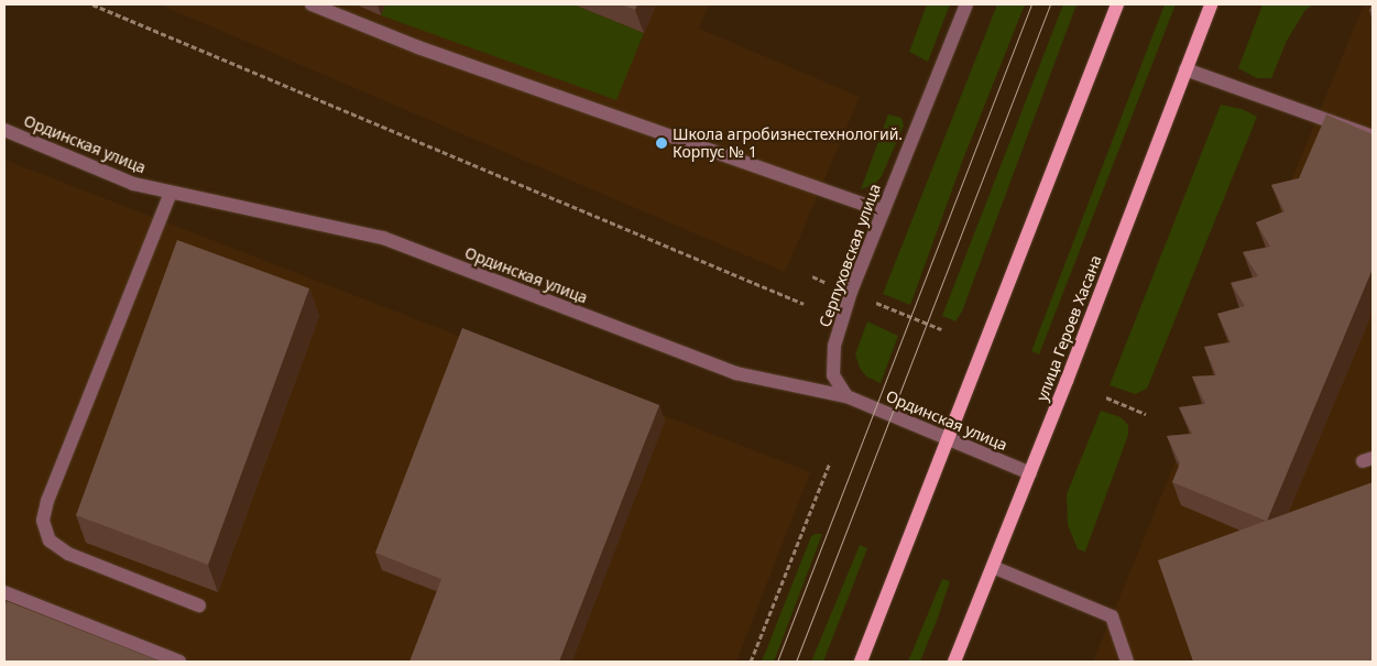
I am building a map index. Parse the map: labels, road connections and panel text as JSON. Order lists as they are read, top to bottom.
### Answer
{
  "streets": {
    "main road": ["улица Героев Хасана"],
    "street": ["Ординская улица", "Серпуховская улица"]
  },
  "crossings": [
    ["Ординская улица", "Серпуховская улица"],
    ["Ординская улица", "улица Героев Хасана"]
  ],
  "places": ["Школа агробизнестехнологий. Корпус № 1"]
}
